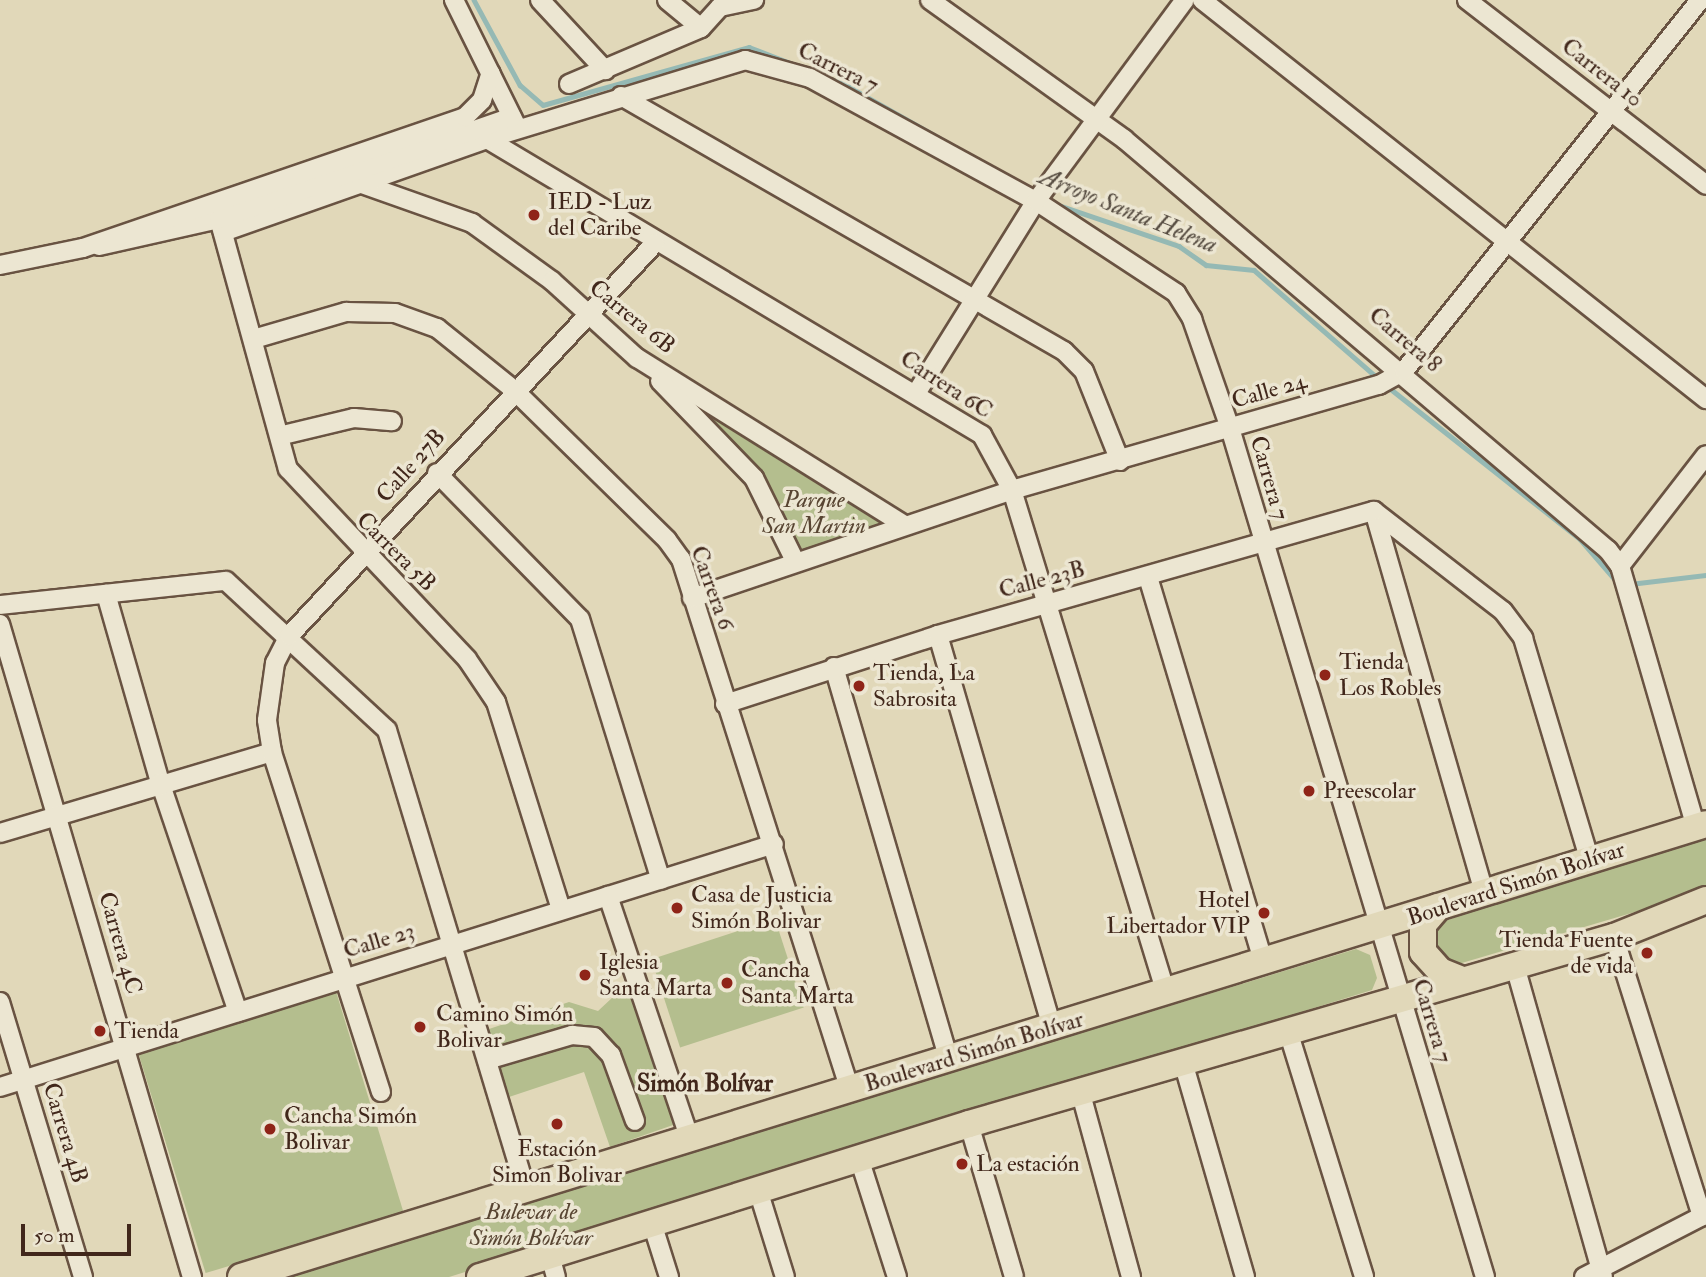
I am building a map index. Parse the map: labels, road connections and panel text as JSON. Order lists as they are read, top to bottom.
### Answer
{
  "streets": {
    "highway": ["Boulevard Simón Bolívar"],
    "street": [
      "Carrera 7",
      "Carrera 10",
      "Carrera 6B",
      "Carrera 8",
      "Carrera 6C",
      "Calle 24",
      "Calle 27B",
      "Carrera 5B",
      "Calle 23B",
      "Carrera 6",
      "Calle 23",
      "Carrera 4C",
      "Carrera 4B"
    ]
  },
  "crossings": [
    ["Carrera 7", "Calle 24"],
    ["Carrera 7", "Calle 23B"],
    ["Carrera 7", "Boulevard Simón Bolívar"],
    ["Carrera 10", "Calle 24"],
    ["Carrera 6B", "Calle 24"],
    ["Carrera 6B", "Calle 27B"],
    ["Carrera 8", "Calle 24"],
    ["Carrera 6C", "Calle 24"],
    ["Carrera 6C", "Calle 27B"],
    ["Carrera 6C", "Calle 23B"],
    ["Carrera 6C", "Boulevard Simón Bolívar"],
    ["Calle 24", "Carrera 6"],
    ["Calle 27B", "Carrera 5B"],
    ["Calle 27B", "Carrera 6"],
    ["Calle 27B", "Calle 23"],
    ["Carrera 5B", "Carrera 6"],
    ["Carrera 5B", "Calle 23"],
    ["Calle 23B", "Carrera 6"],
    ["Carrera 6", "Boulevard Simón Bolívar"],
    ["Carrera 6", "Calle 23"],
    ["Calle 23", "Carrera 4C"],
    ["Calle 23", "Carrera 4B"]
  ],
  "districts": ["Simón Bolívar"],
  "water": ["Arroyo Santa Helena"],
  "parks": ["Parque San Martin", "Bulevar de Simón Bolívar"],
  "places": [
    "IED - Luz del Caribe",
    "Tienda Los Robles",
    "Tienda, La Sabrosita",
    "Preescolar",
    "Casa de Justicia Simón Bolivar",
    "Hotel Libertador VIP",
    "Tienda Fuente de vida",
    "Iglesia Santa Marta",
    "Cancha Santa Marta",
    "Camino Simón Bolivar",
    "Tienda",
    "Estación Simon Bolivar",
    "Cancha Simón Bolivar",
    "La estación"
  ],
  "scale_bar": "50 m"
}
